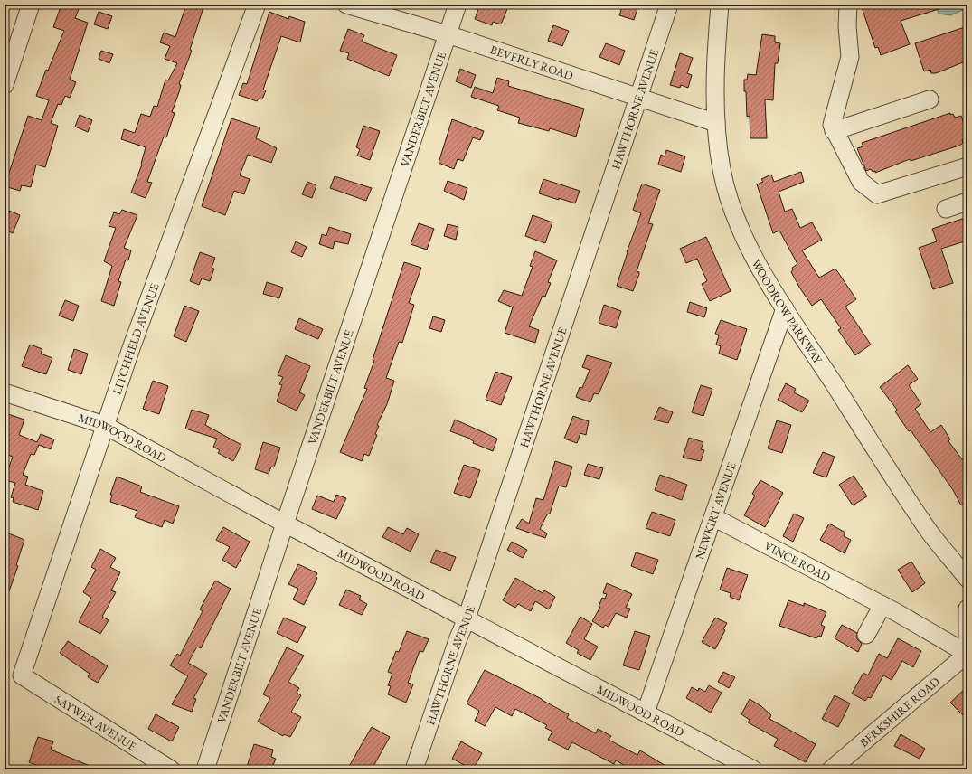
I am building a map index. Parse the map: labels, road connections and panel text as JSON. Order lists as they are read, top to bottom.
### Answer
{
  "streets": {
    "street": [
      "BEVERLY ROAD",
      "VANDERBILT AVENUE",
      "HAWTHORNE AVENUE",
      "WOODROW PARKWAY",
      "LITCHFIELD AVENUE",
      "MIDWOOD ROAD",
      "NEWKIRT AVENUE",
      "VINCE ROAD",
      "BERKSHIRE ROAD",
      "SAYWER AVENUE"
    ]
  },
  "crossings": [
    ["BEVERLY ROAD", "VANDERBILT AVENUE"],
    ["BEVERLY ROAD", "HAWTHORNE AVENUE"],
    ["BEVERLY ROAD", "WOODROW PARKWAY"],
    ["VANDERBILT AVENUE", "MIDWOOD ROAD"],
    ["HAWTHORNE AVENUE", "MIDWOOD ROAD"],
    ["WOODROW PARKWAY", "NEWKIRT AVENUE"],
    ["LITCHFIELD AVENUE", "MIDWOOD ROAD"],
    ["LITCHFIELD AVENUE", "SAYWER AVENUE"],
    ["MIDWOOD ROAD", "NEWKIRT AVENUE"],
    ["NEWKIRT AVENUE", "VINCE ROAD"],
    ["VINCE ROAD", "BERKSHIRE ROAD"]
  ]
}
